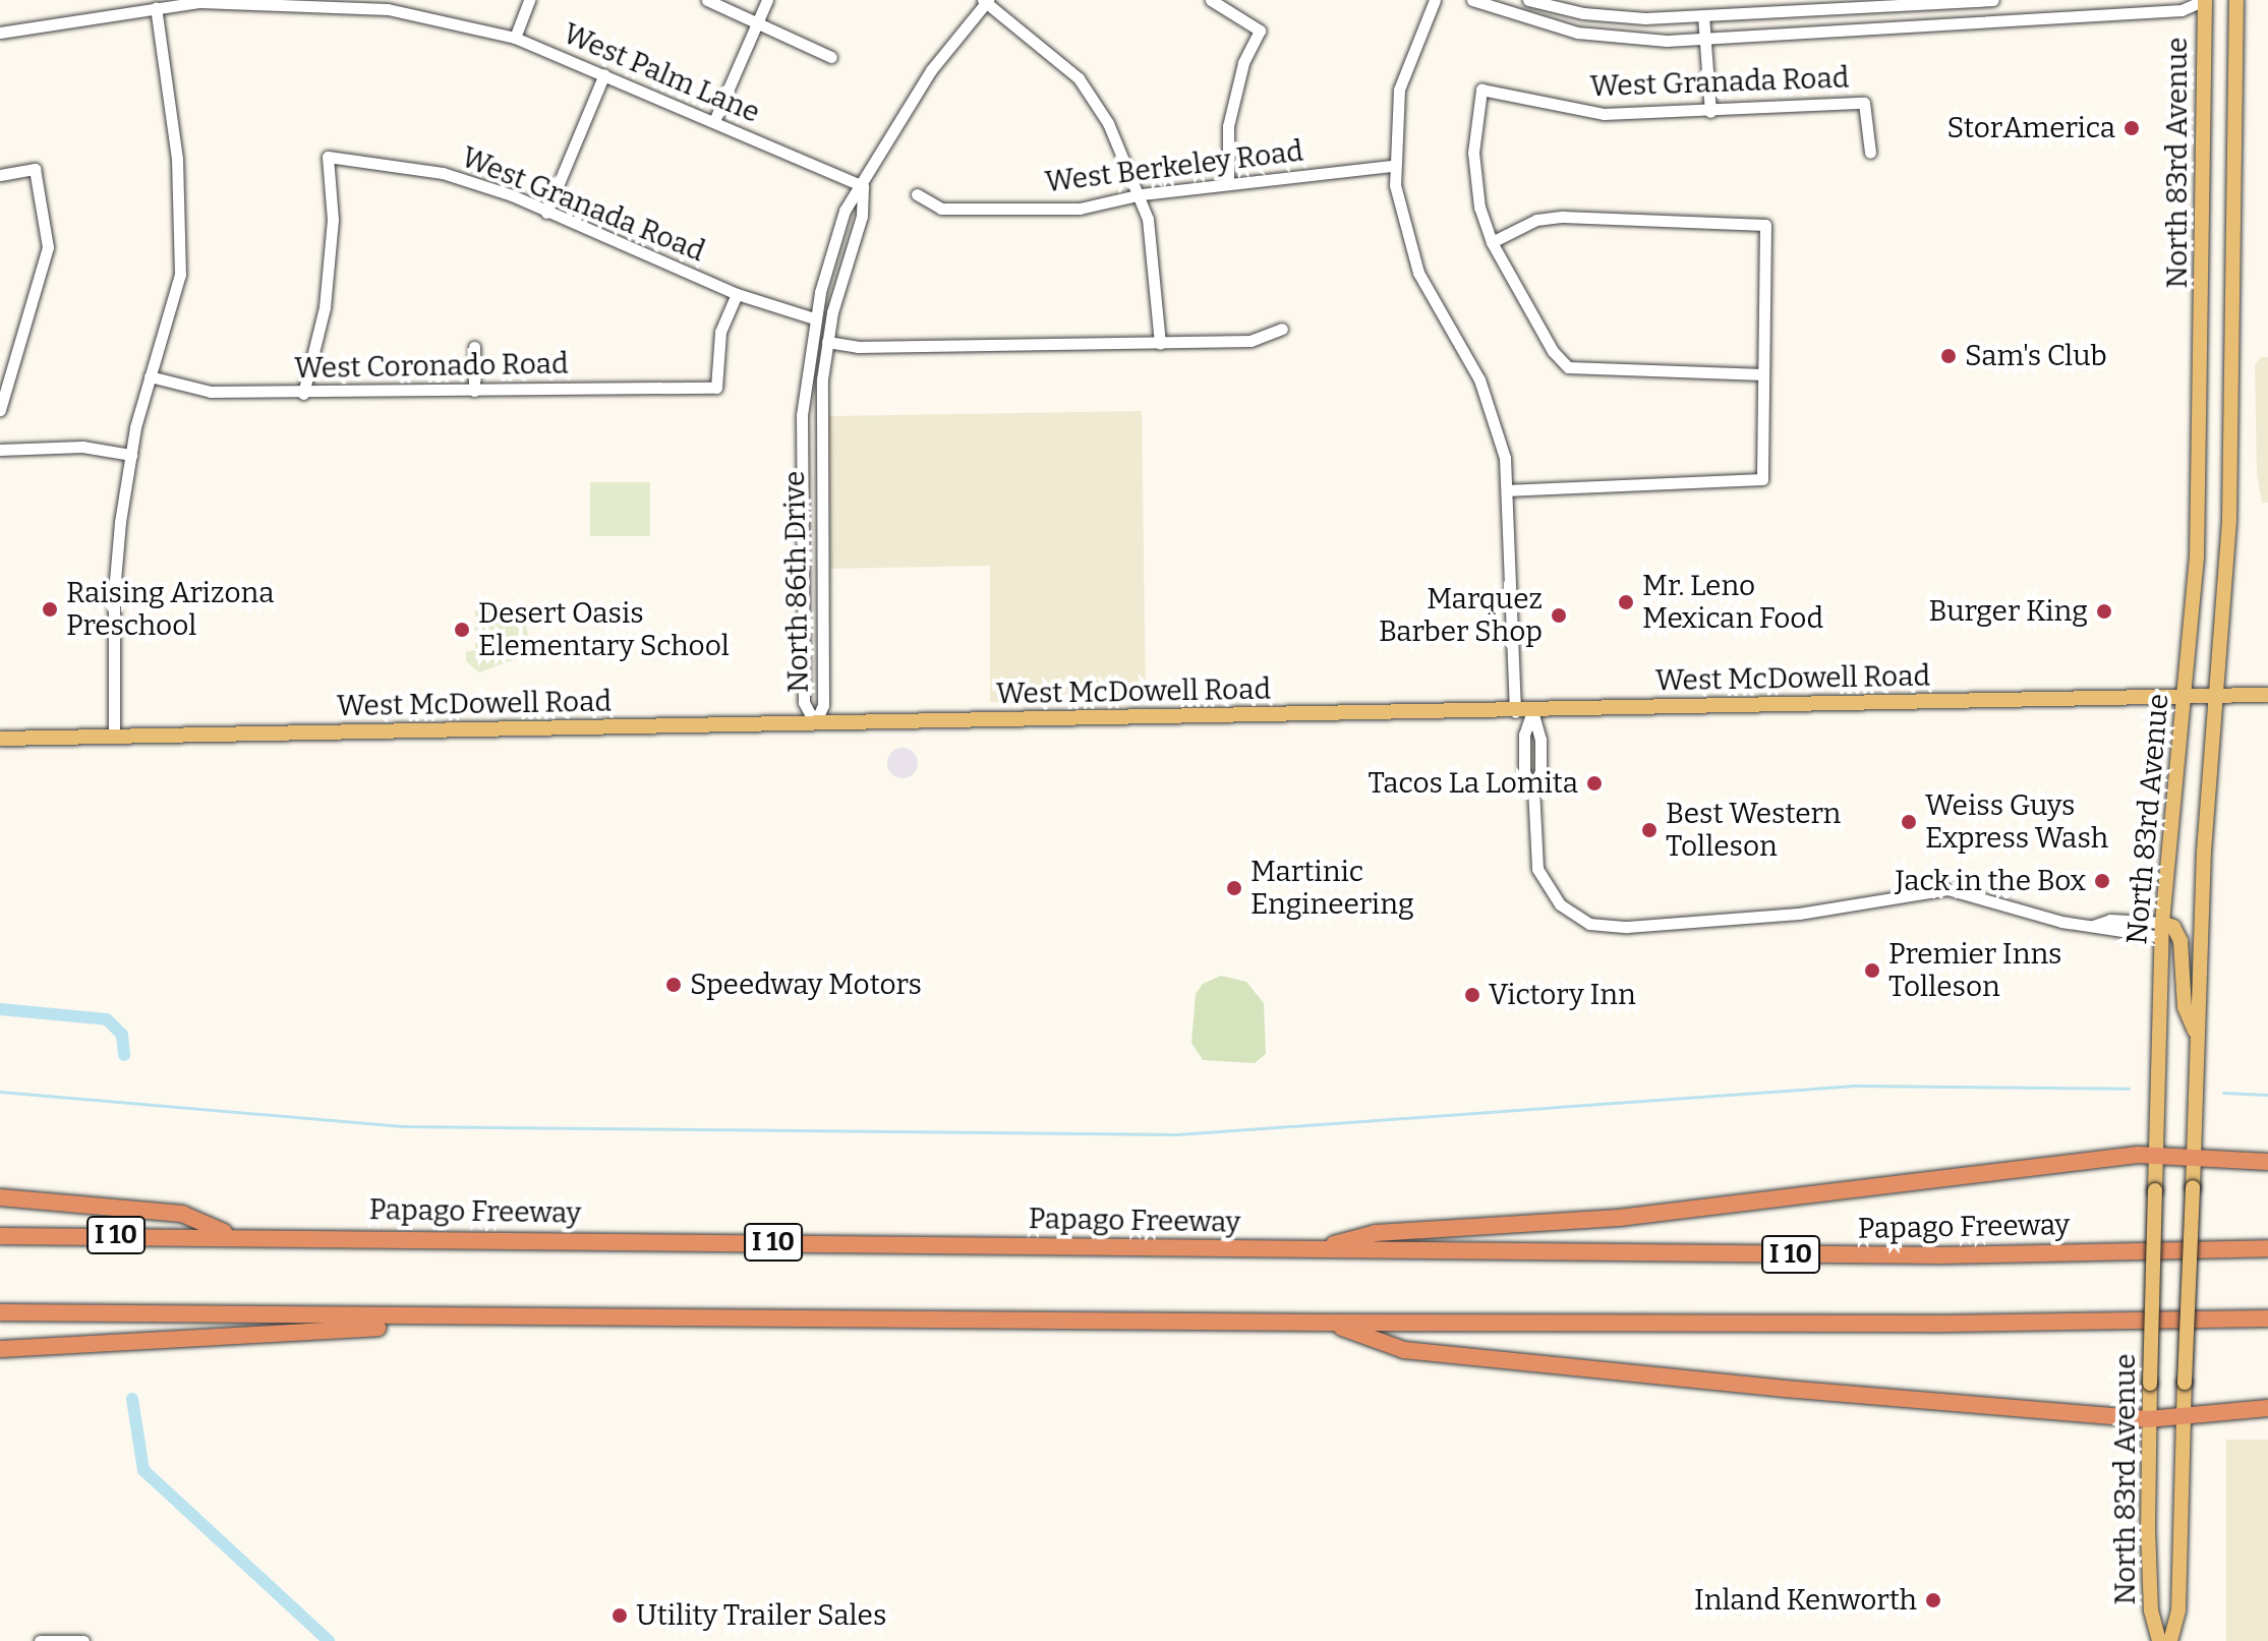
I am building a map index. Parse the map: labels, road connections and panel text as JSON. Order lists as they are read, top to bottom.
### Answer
{
  "streets": {
    "highway": ["Papago Freeway", "I 10"],
    "main road": ["North 83rd Avenue", "West McDowell Road"],
    "street": [
      "West Palm Lane",
      "West Granada Road",
      "West Berkeley Road",
      "West Coronado Road",
      "North 86th Drive"
    ]
  },
  "crossings": [
    ["West Palm Lane", "North 86th Drive"],
    ["West Granada Road", "West Coronado Road"],
    ["West Granada Road", "North 86th Drive"],
    ["North 83rd Avenue", "West McDowell Road"],
    ["North 86th Drive", "West McDowell Road"]
  ],
  "places": [
    "StorAmerica",
    "Sam's Club",
    "Mr. Leno Mexican Food",
    "Raising Arizona Preschool",
    "Burger King",
    "Marquez Barber Shop",
    "Desert Oasis Elementary School",
    "Tacos La Lomita",
    "Weiss Guys Express Wash",
    "Best Western Tolleson",
    "Jack in the Box",
    "Martinic Engineering",
    "Premier Inns Tolleson",
    "Speedway Motors",
    "Victory Inn",
    "Inland Kenworth",
    "Utility Trailer Sales"
  ]
}
